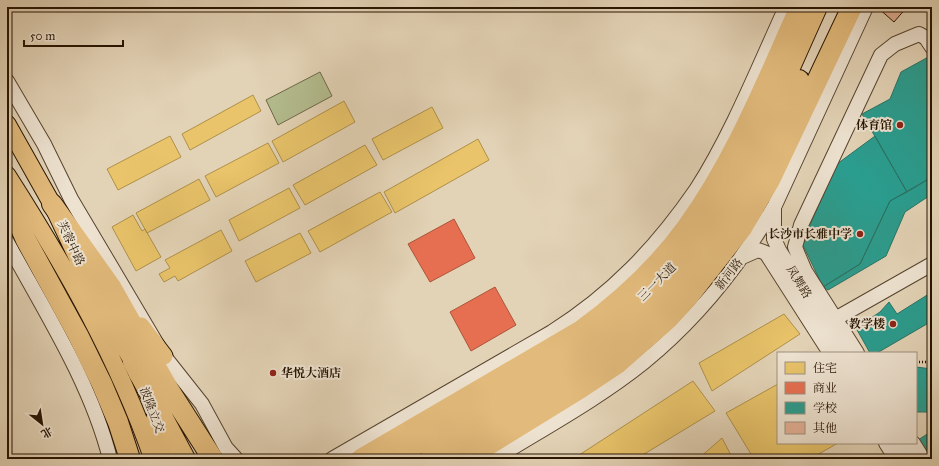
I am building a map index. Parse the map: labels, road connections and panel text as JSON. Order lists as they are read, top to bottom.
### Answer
{
  "streets": {
    "highway": ["三一大道"],
    "main road": ["芙蓉中路", "波隆立交"],
    "street": ["新河路", "凤舞路"]
  },
  "crossings": [
    ["芙蓉中路", "波隆立交"],
    ["新河路", "凤舞路"]
  ],
  "places": [
    "体育馆",
    "长沙市长雅中学",
    "教学楼",
    "华悦大酒店"
  ],
  "legend": [
    "住宅",
    "商业",
    "学校",
    "其他"
  ],
  "scale_bar": "50 m",
  "north": "bottom right"
}
